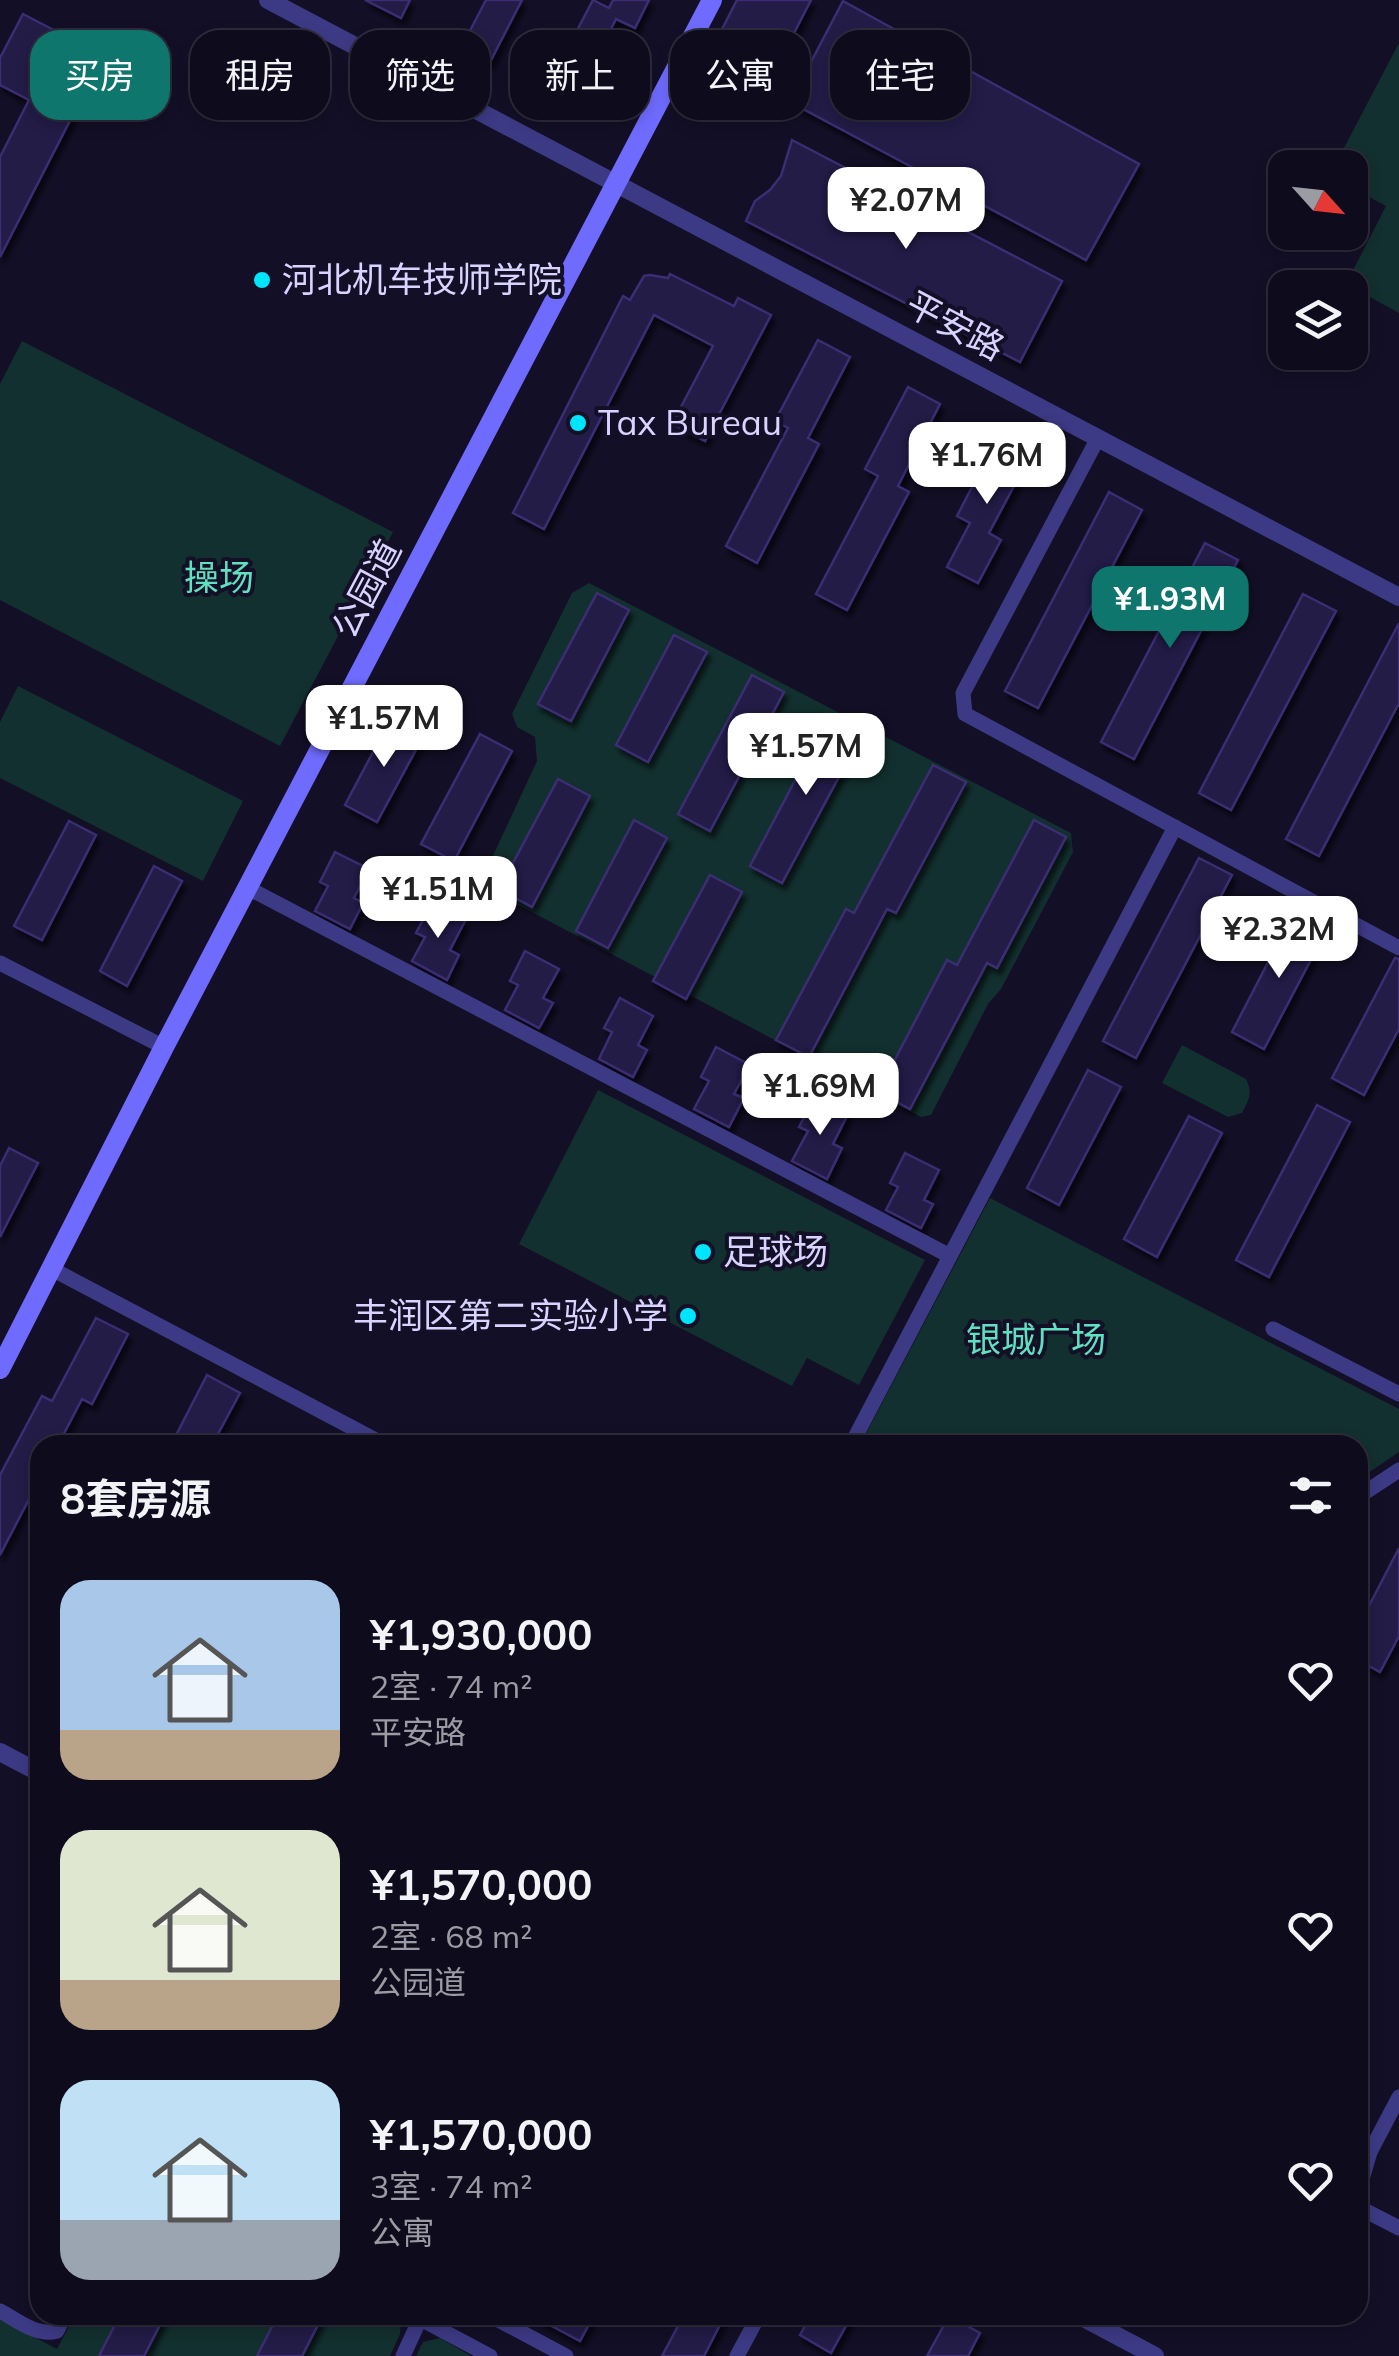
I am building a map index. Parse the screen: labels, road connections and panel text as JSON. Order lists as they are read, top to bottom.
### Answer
{
  "streets": {
    "main road": ["公园道"],
    "street": ["平安路"]
  },
  "crossings": [
    ["平安路", "公园道"]
  ],
  "parks": ["操场", "银城广场"],
  "places": [
    "河北机车技师学院",
    "Tax Bureau",
    "足球场",
    "丰润区第二实验小学"
  ],
  "north": "bottom right",
  "page": {
    "chip": [
      "买房",
      "租房",
      "筛选",
      "新上",
      "公寓",
      "住宅"
    ],
    "price": [
      "¥2.07M",
      "¥1.76M",
      "¥1.93M",
      "¥1.57M",
      "¥1.57M",
      "¥1.51M",
      "¥2.32M",
      "¥1.69M"
    ],
    "heading": "8套房源",
    "list": [
      {
        "name": "¥1,930,000",
        "note": "2室 · 74 m² · 平安路"
      },
      {
        "name": "¥1,570,000",
        "note": "2室 · 68 m² · 公园道"
      },
      {
        "name": "¥1,570,000",
        "note": "3室 · 74 m² · 公寓"
      }
    ]
  }
}
